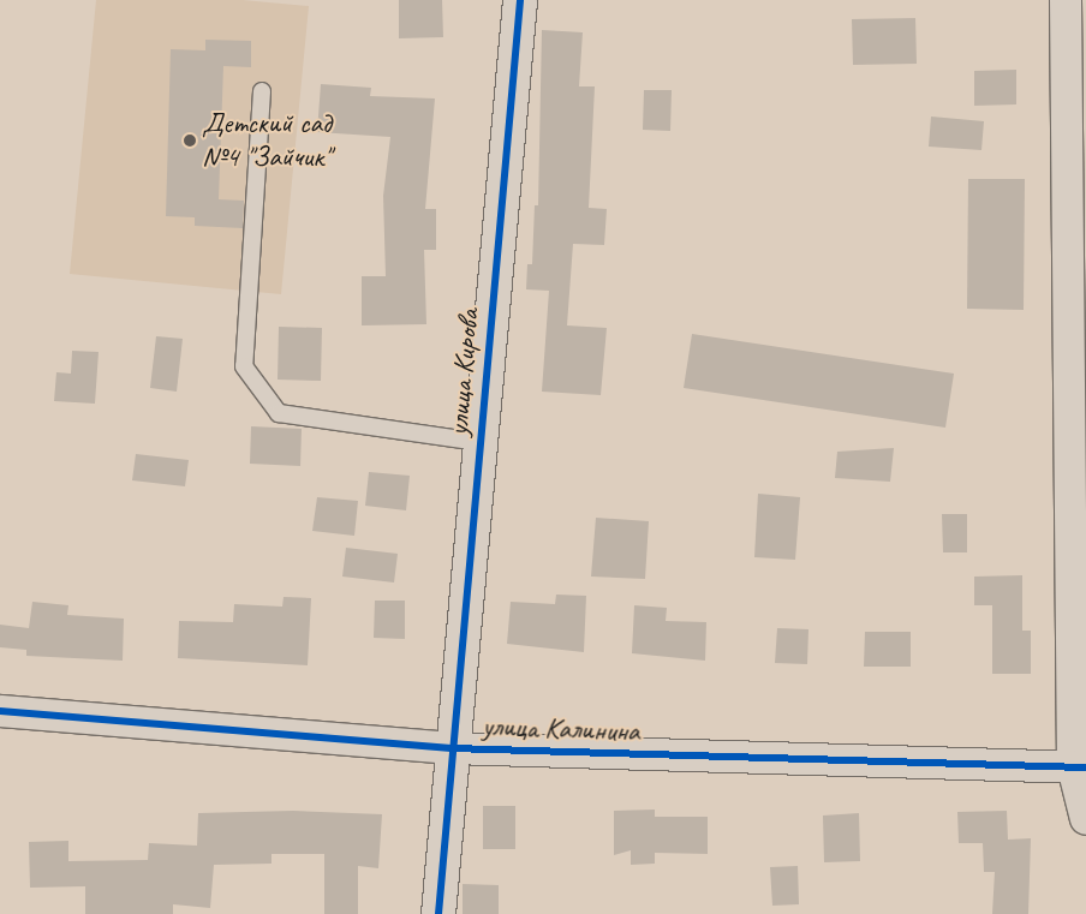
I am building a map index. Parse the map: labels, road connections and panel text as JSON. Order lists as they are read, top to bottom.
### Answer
{
  "streets": {
    "street": ["улица Кирова", "улица Калинина"]
  },
  "crossings": [
    ["улица Кирова", "улица Калинина"]
  ],
  "places": ["Детский сад №4 \"Зайчик\""]
}
